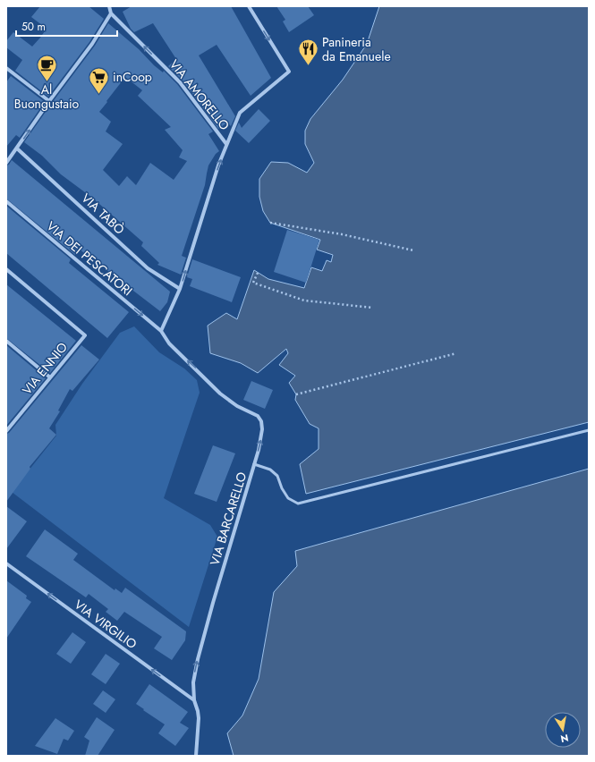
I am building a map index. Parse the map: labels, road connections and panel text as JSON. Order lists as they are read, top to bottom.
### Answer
{
  "streets": {
    "street": [
      "VIA AMORELLO",
      "VIA TABÒ",
      "VIA DEI PESCATORI",
      "VIA ENNIO",
      "VIA BARCARELLO",
      "VIA VIRGILIO"
    ]
  },
  "crossings": [
    ["VIA DEI PESCATORI", "VIA BARCARELLO"],
    ["VIA BARCARELLO", "VIA VIRGILIO"]
  ],
  "one_way": [
    "VIA AMORELLO",
    "VIA DEI PESCATORI",
    "VIA BARCARELLO",
    "VIA VIRGILIO"
  ],
  "places": {
    "restaurant": ["Panineria da Emanuele"],
    "cafe": ["Al Buongustaio"],
    "supermarket": ["inCoop"]
  },
  "scale_bar": "50 m",
  "north": "bottom"
}
